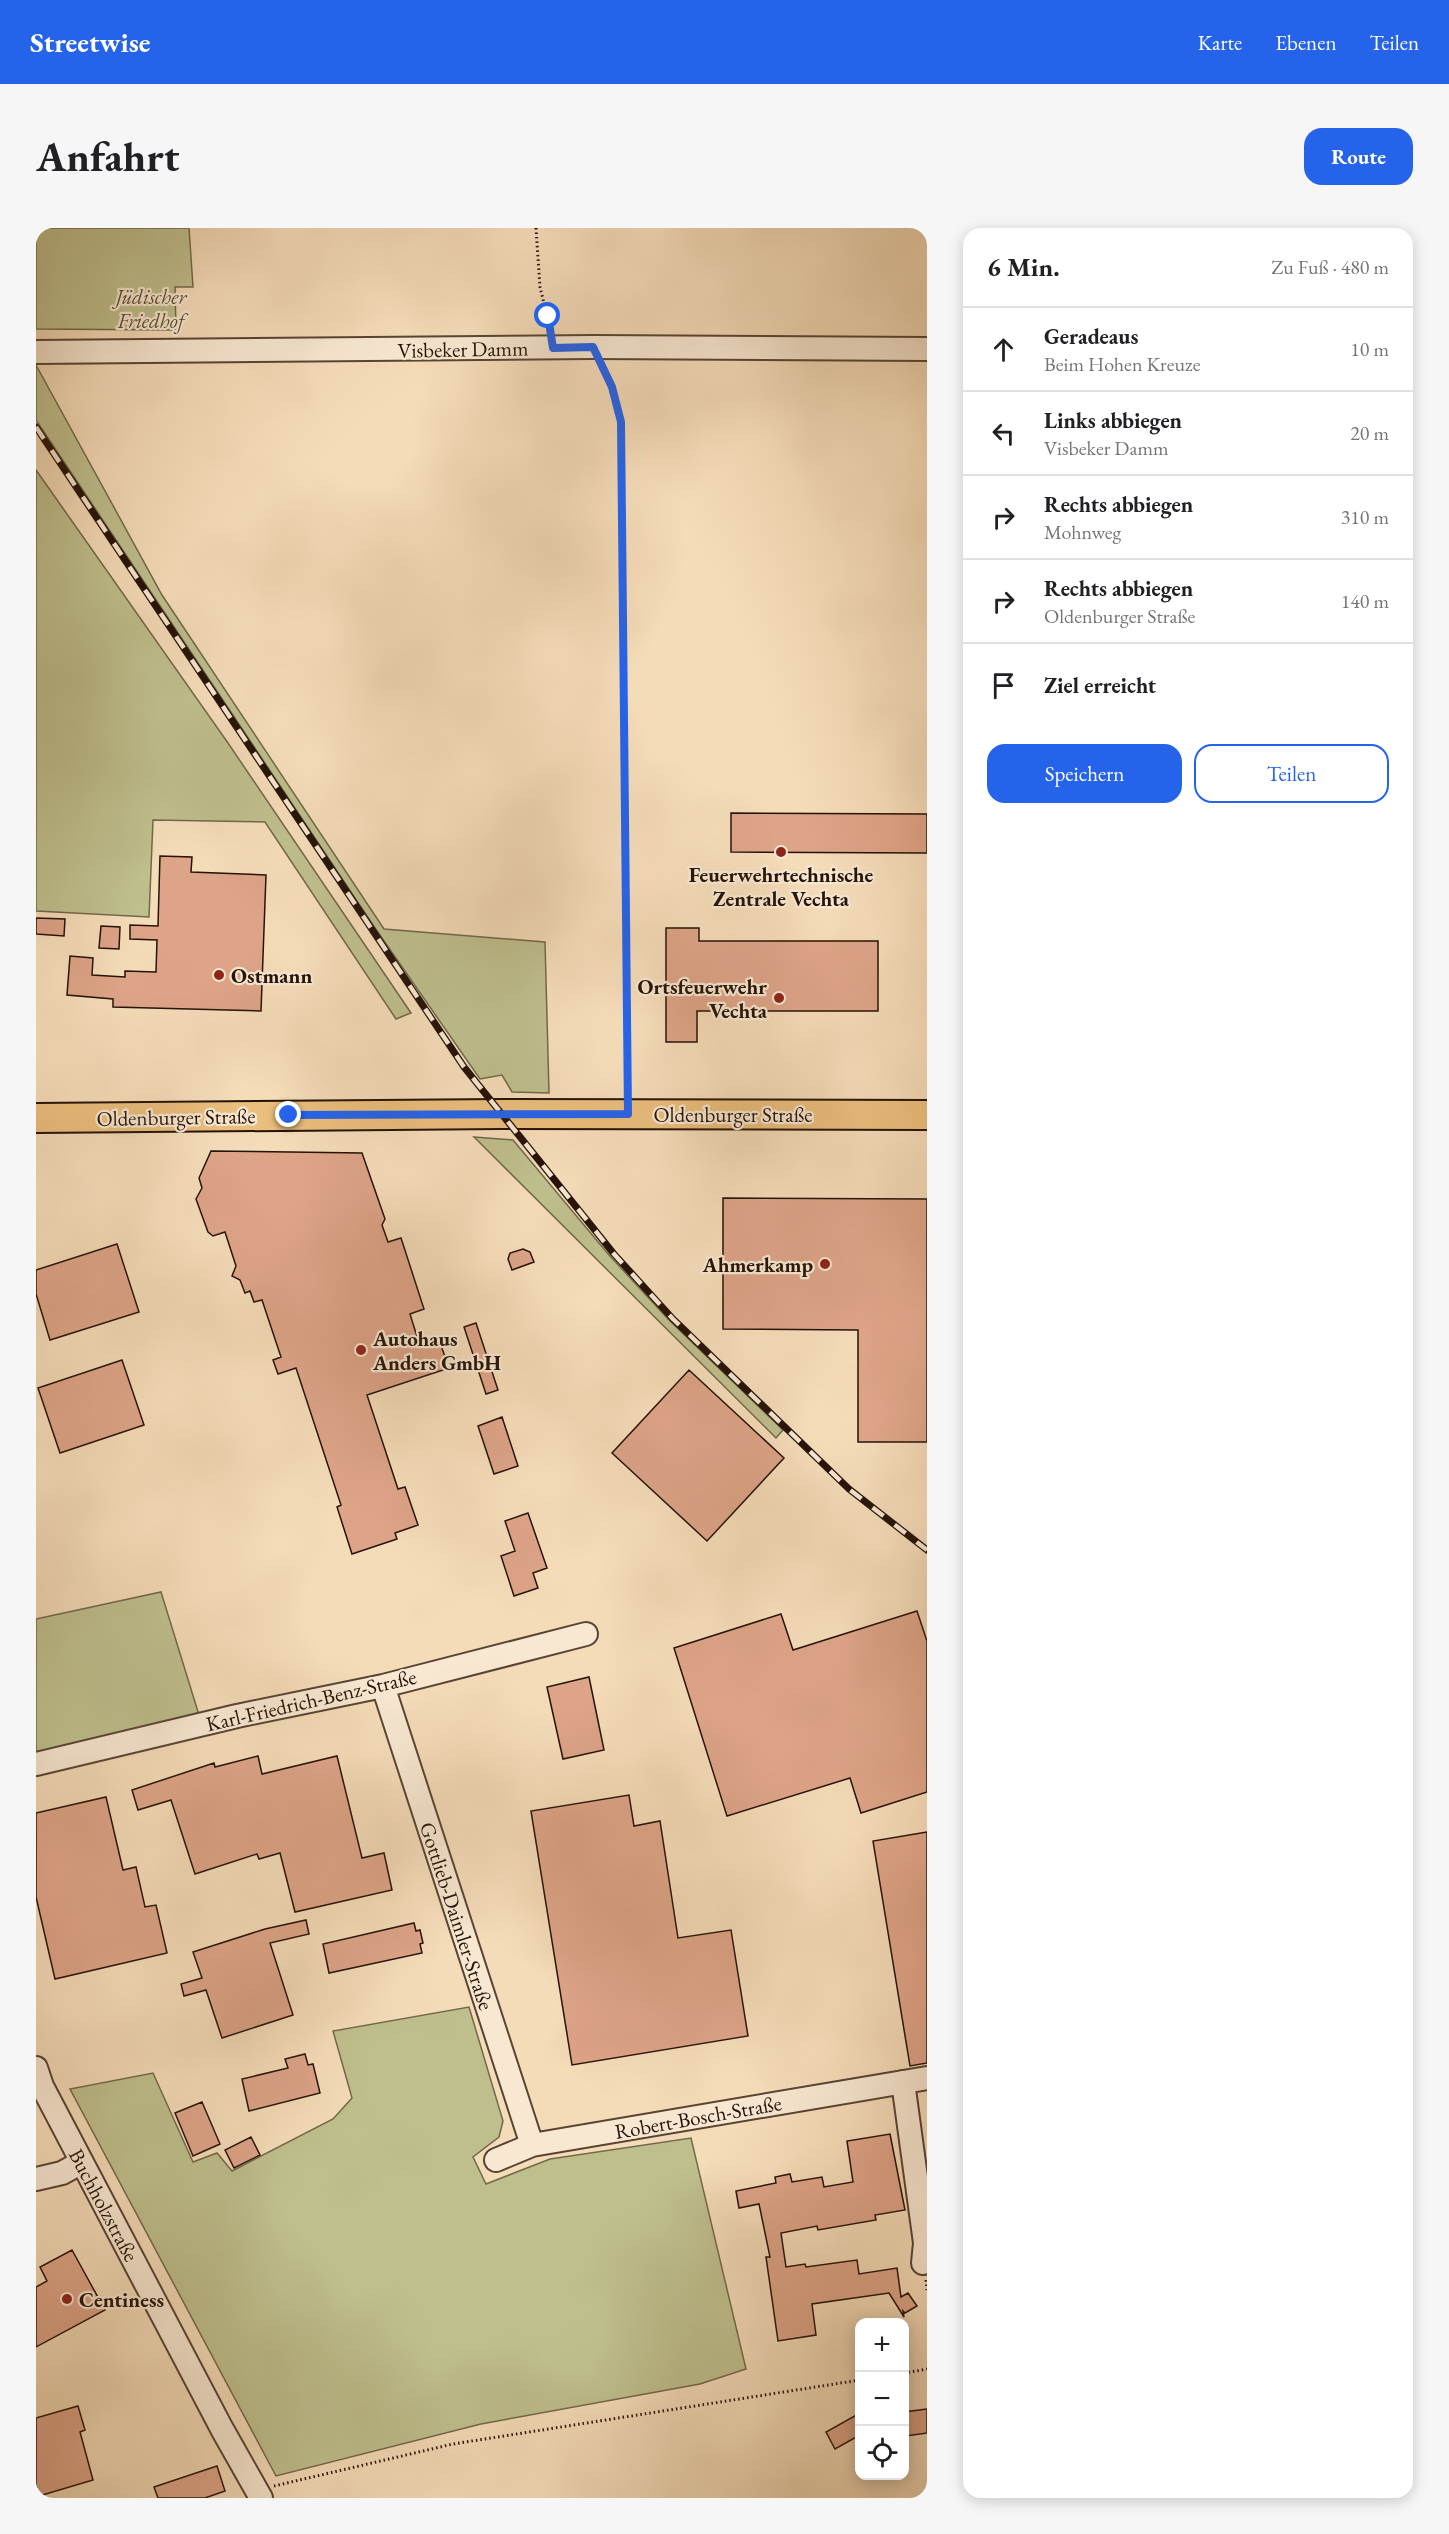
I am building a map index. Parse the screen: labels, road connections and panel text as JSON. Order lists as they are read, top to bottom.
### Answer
{
  "streets": {
    "main road": ["Oldenburger Straße"],
    "street": [
      "Visbeker Damm",
      "Karl-Friedrich-Benz-Straße",
      "Gottlieb-Daimler-Straße",
      "Robert-Bosch-Straße",
      "Buchholzstraße"
    ]
  },
  "crossings": [
    ["Karl-Friedrich-Benz-Straße", "Gottlieb-Daimler-Straße"],
    ["Gottlieb-Daimler-Straße", "Robert-Bosch-Straße"]
  ],
  "parks": ["Jüdischer Friedhof"],
  "places": [
    "Feuerwehrtechnische Zentrale Vechta",
    "Ostmann",
    "Ortsfeuerwehr Vechta",
    "Ahmerkamp",
    "Autohaus Anders GmbH",
    "Centiness"
  ],
  "page": {
    "header": "Streetwise",
    "nav": ["Karte", "Ebenen", "Teilen"],
    "buttons": [
      "Route",
      ["Speichern", "Teilen"]
    ],
    "title": "Anfahrt",
    "heading": ["6 Min.", "Zu Fuß · 480 m"],
    "list": [
      ["Geradeaus", "Beim Hohen Kreuze", "10 m"],
      ["Links abbiegen", "Visbeker Damm", "20 m"],
      ["Rechts abbiegen", "Mohnweg", "310 m"],
      ["Rechts abbiegen", "Oldenburger Straße", "140 m"],
      "Ziel erreicht"
    ],
    "map_buttons": ["+", "−"]
  }
}
